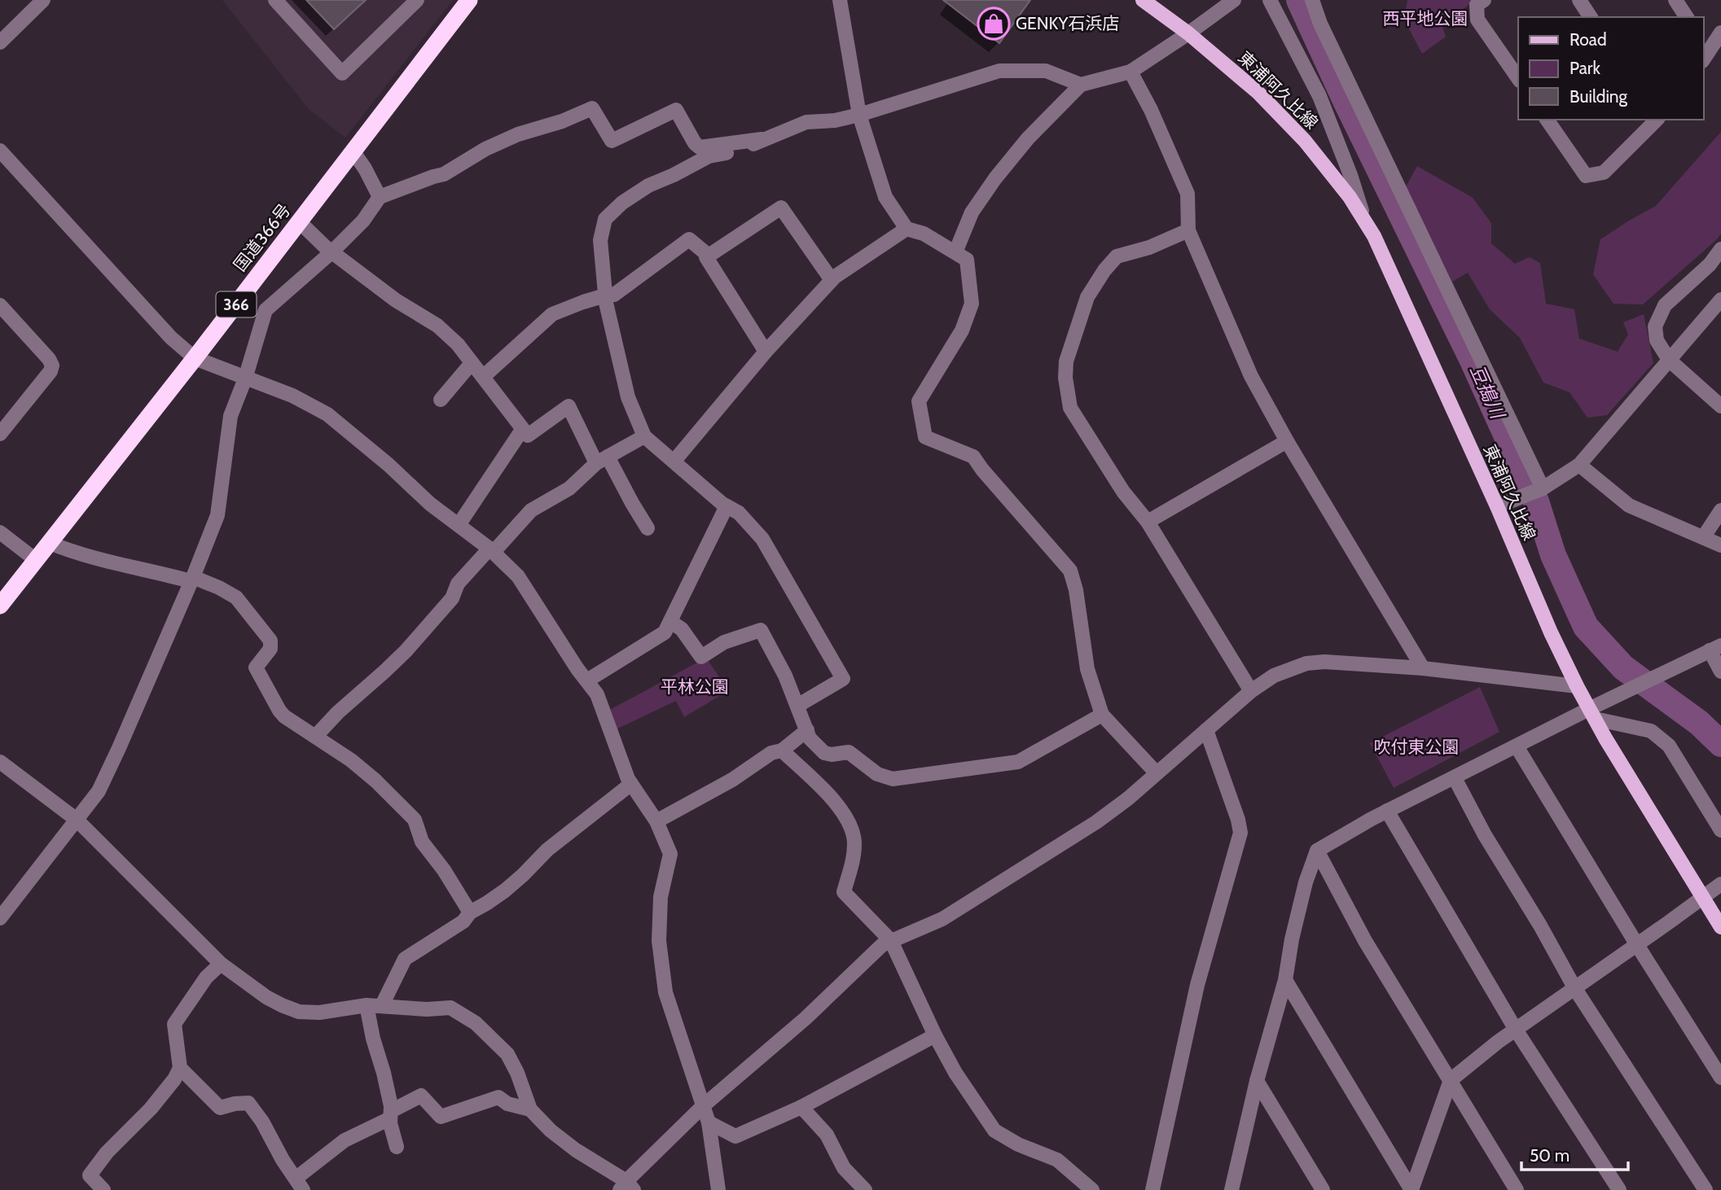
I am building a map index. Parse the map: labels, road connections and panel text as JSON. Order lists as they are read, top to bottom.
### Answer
{
  "streets": {
    "highway": ["国道366号", "366"],
    "main road": ["東浦阿久比線"]
  },
  "water": ["豆搗川"],
  "parks": ["西平地公園", "平林公園", "吹付東公園"],
  "places": {
    "shop": ["GENKY石浜店"]
  },
  "legend": ["Road", "Park", "Building"],
  "scale_bar": "50 m"
}
